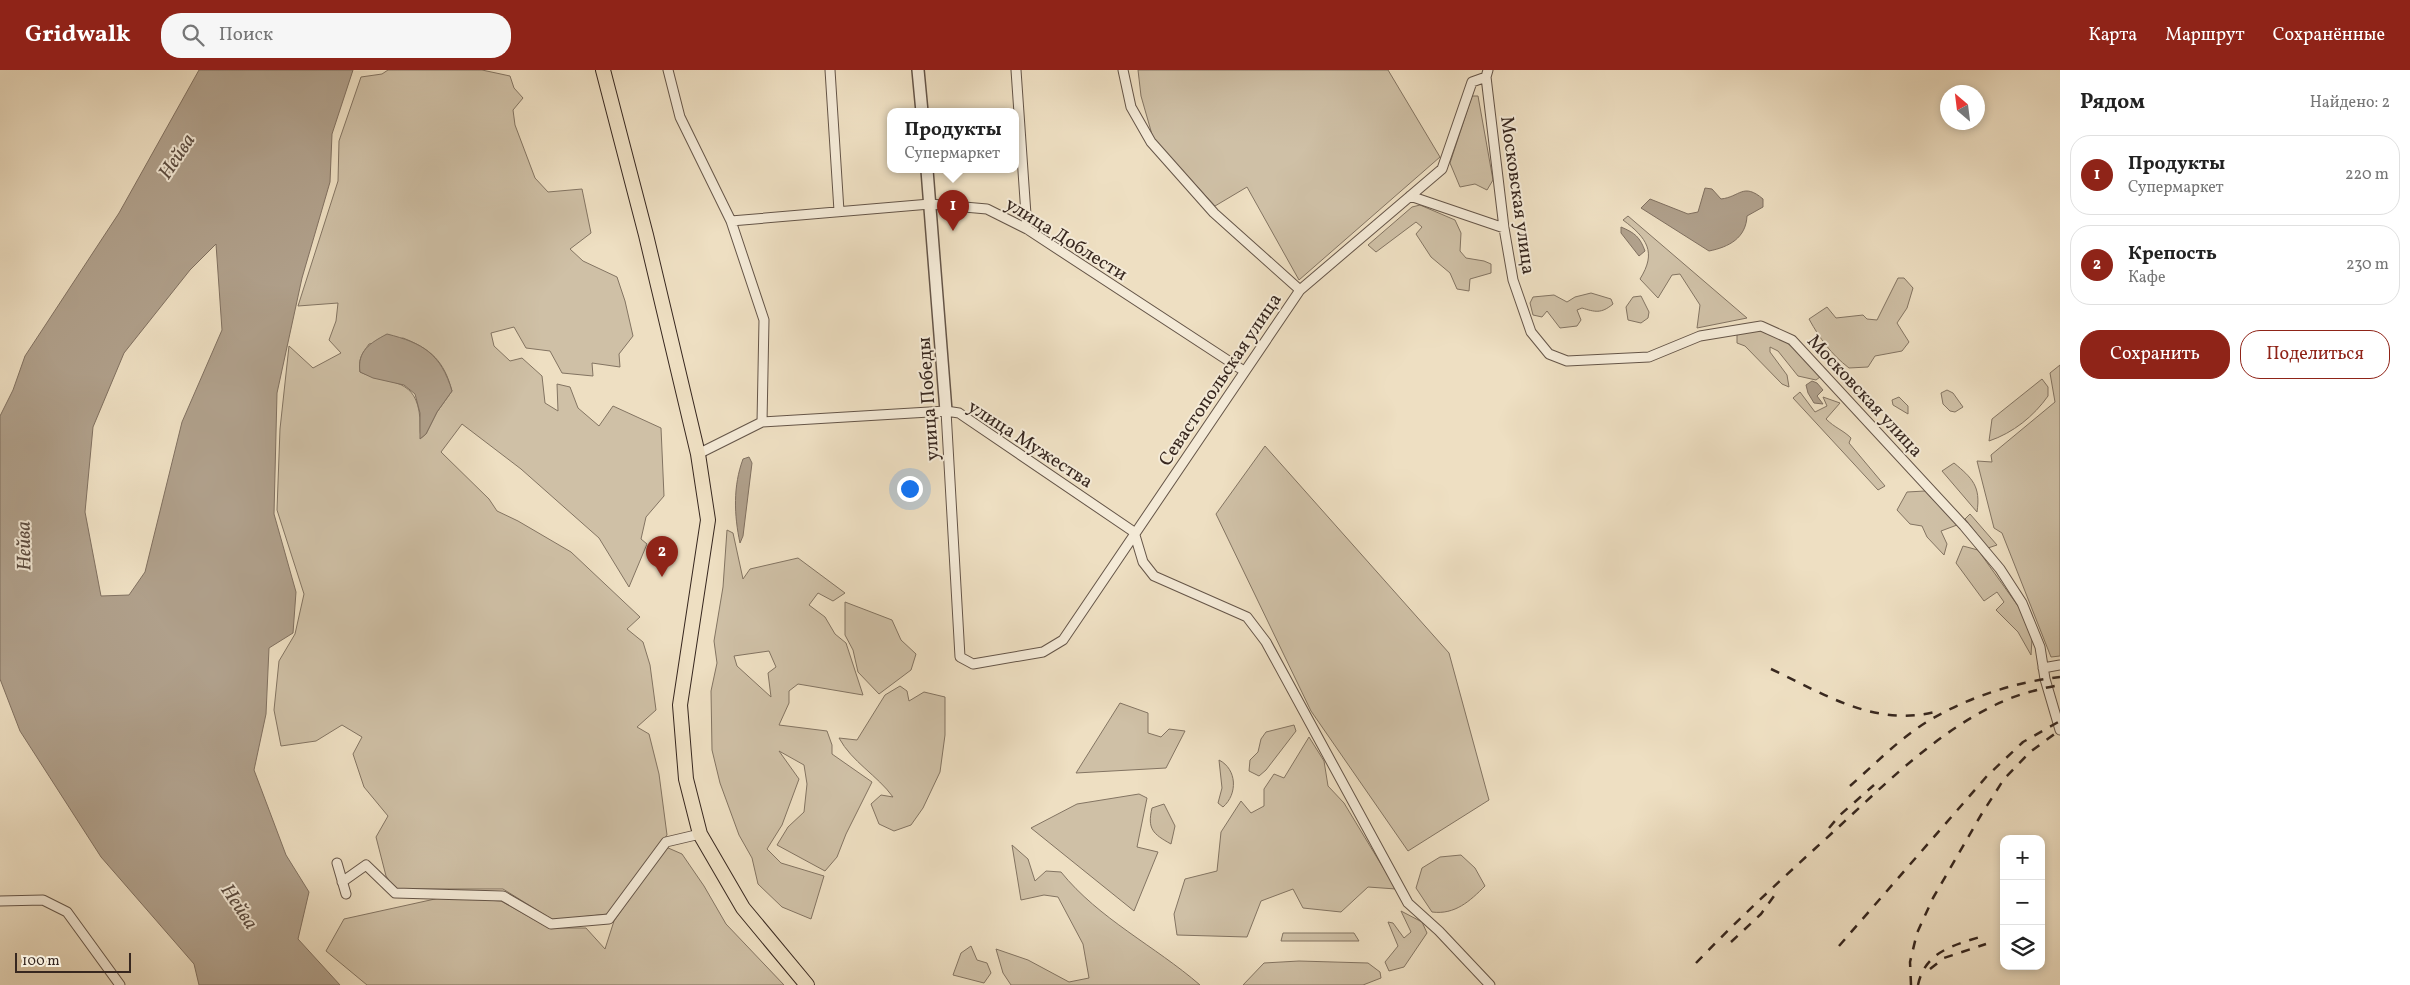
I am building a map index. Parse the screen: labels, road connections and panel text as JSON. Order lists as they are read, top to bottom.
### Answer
{
  "streets": {
    "street": [
      "Московская улица",
      "улица Доблести",
      "Севастопольская улица",
      "улица Победы",
      "улица Мужества"
    ]
  },
  "crossings": [
    ["Московская улица", "Севастопольская улица"],
    ["улица Доблести", "Севастопольская улица"],
    ["улица Доблести", "улица Победы"],
    ["Севастопольская улица", "улица Победы"],
    ["Севастопольская улица", "улица Мужества"],
    ["улица Победы", "улица Мужества"]
  ],
  "water": ["Нейва"],
  "scale_bar": "100 m",
  "north": "top left",
  "page": {
    "header": "Gridwalk",
    "search": "Поиск",
    "nav": ["Карта", "Маршрут", "Сохранённые"],
    "heading": ["Рядом", "Найдено: 2"],
    "popup": ["Продукты", "Супермаркет"],
    "list": [
      {
        "mark": "1",
        "name": "Продукты",
        "note": "Супермаркет",
        "value": "220 m"
      },
      {
        "mark": "2",
        "name": "Крепость",
        "note": "Кафе",
        "value": "230 m"
      }
    ],
    "pins": ["1", "2"],
    "buttons": ["Сохранить", "Поделиться"],
    "map_buttons": ["+", "−"],
    "scale": "100 m"
  }
}
